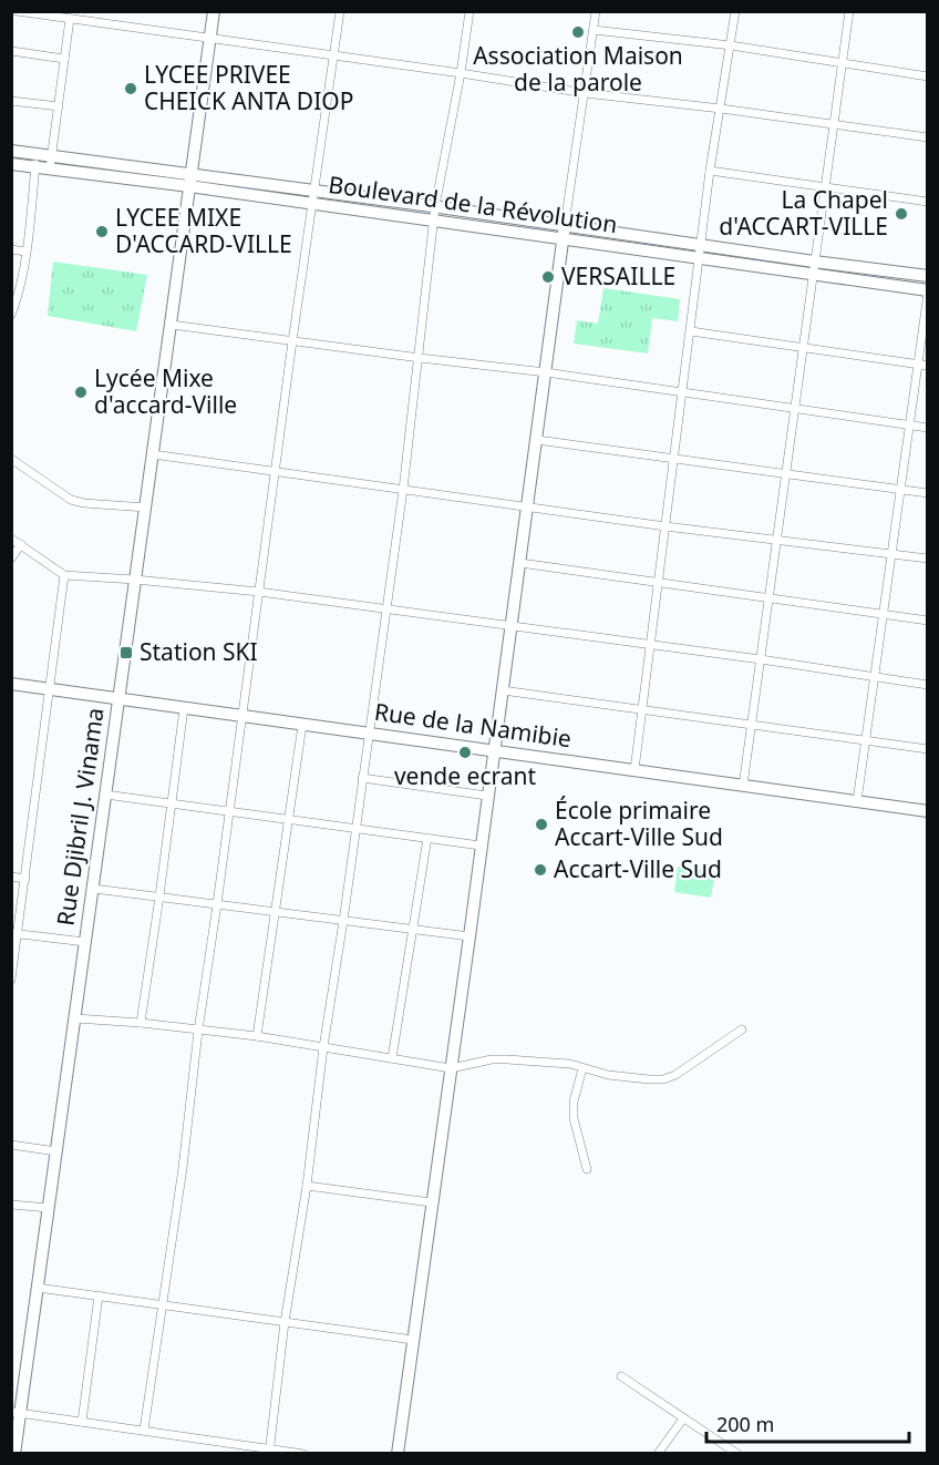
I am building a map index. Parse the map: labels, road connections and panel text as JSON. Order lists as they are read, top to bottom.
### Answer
{
  "streets": {
    "street": ["Boulevard de la Révolution", "Rue de la Namibie", "Rue Djibril J. Vinama"]
  },
  "crossings": [
    ["Boulevard de la Révolution", "Rue Djibril J. Vinama"],
    ["Rue de la Namibie", "Rue Djibril J. Vinama"]
  ],
  "places": {
    "other": [
      "Association Maison de la parole",
      "LYCEE PRIVEE CHEICK ANTA DIOP",
      "La Chapel d'ACCART-VILLE",
      "LYCEE MIXE D'ACCARD-VILLE",
      "VERSAILLE",
      "Lycée Mixe d'accard-Ville",
      "vende ecrant",
      "École primaire Accart-Ville Sud",
      "Accart-Ville Sud"
    ],
    "transit": ["Station SKI"]
  },
  "scale_bar": "200 m"
}
